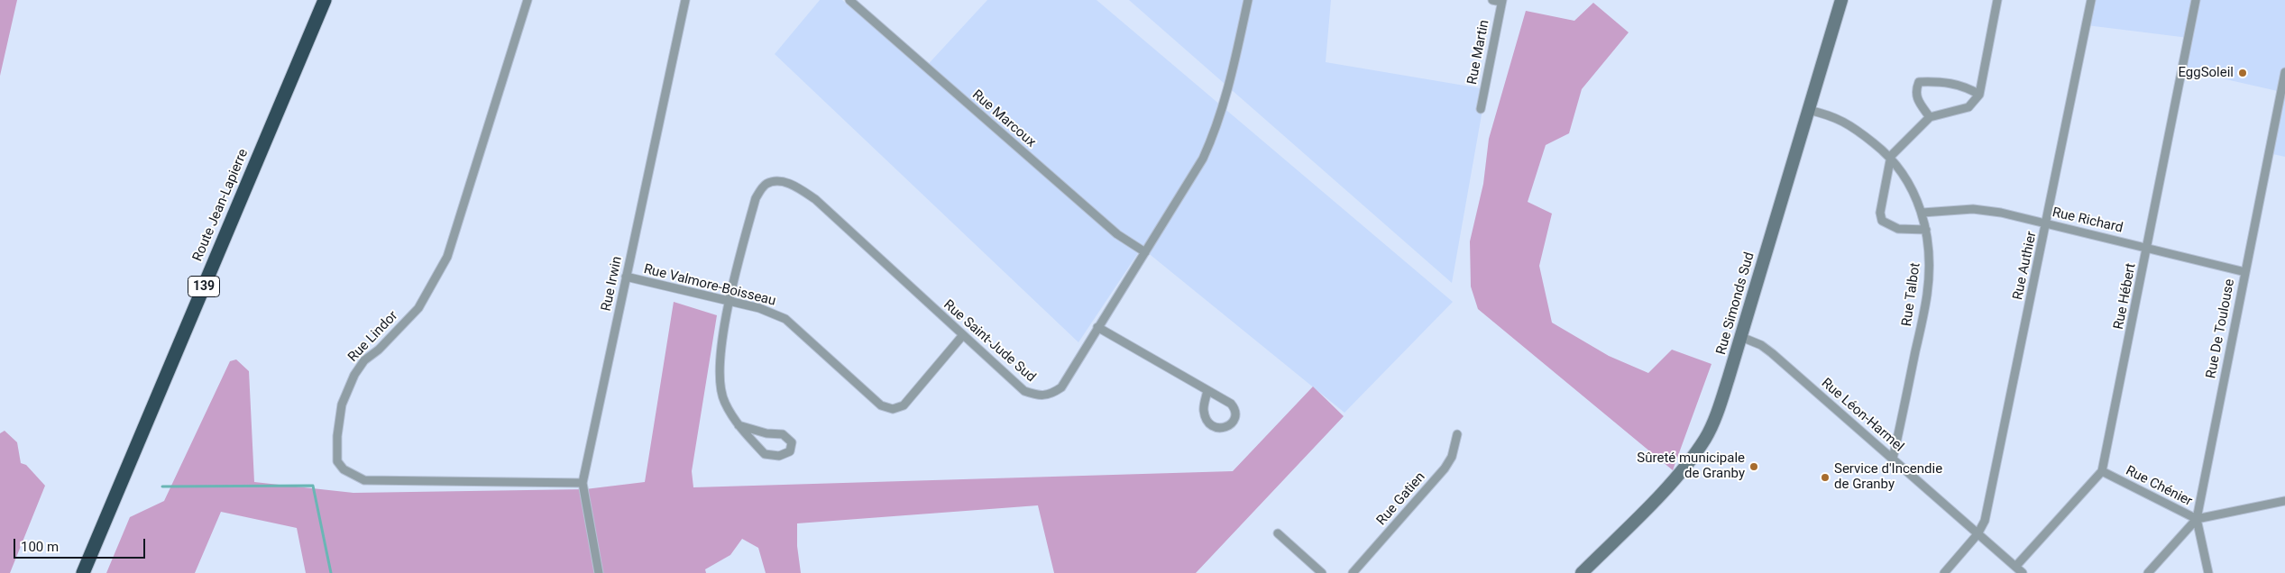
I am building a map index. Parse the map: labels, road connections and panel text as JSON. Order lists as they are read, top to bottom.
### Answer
{
  "streets": {
    "highway": ["Route Jean-Lapierre", "139"],
    "street": [
      "Rue Martin",
      "Rue Marcoux",
      "Rue Richard",
      "Rue Authier",
      "Rue Irwin",
      "Rue Valmore-Boisseau",
      "Rue Talbot",
      "Rue Hébert",
      "Rue Simonds Sud",
      "Rue De Toulouse",
      "Rue Lindor",
      "Rue Saint-Jude Sud",
      "Rue Léon-Harmel",
      "Rue Chénier",
      "Rue Gatien"
    ]
  },
  "crossings": [
    ["Rue Marcoux", "Rue Saint-Jude Sud"],
    ["Rue Richard", "Rue Authier"],
    ["Rue Richard", "Rue Talbot"],
    ["Rue Richard", "Rue Hébert"],
    ["Rue Richard", "Rue De Toulouse"],
    ["Rue Authier", "Rue Léon-Harmel"],
    ["Rue Irwin", "Rue Valmore-Boisseau"],
    ["Rue Irwin", "Rue Lindor"],
    ["Rue Valmore-Boisseau", "Rue Saint-Jude Sud"],
    ["Rue Talbot", "Rue Simonds Sud"],
    ["Rue Talbot", "Rue Léon-Harmel"],
    ["Rue Hébert", "Rue Chénier"],
    ["Rue Simonds Sud", "Rue Léon-Harmel"],
    ["Rue De Toulouse", "Rue Chénier"]
  ],
  "places": ["EggSoleil", "Sûreté municipale de Granby", "Service d'Incendie de Granby"],
  "scale_bar": "100 m"
}
